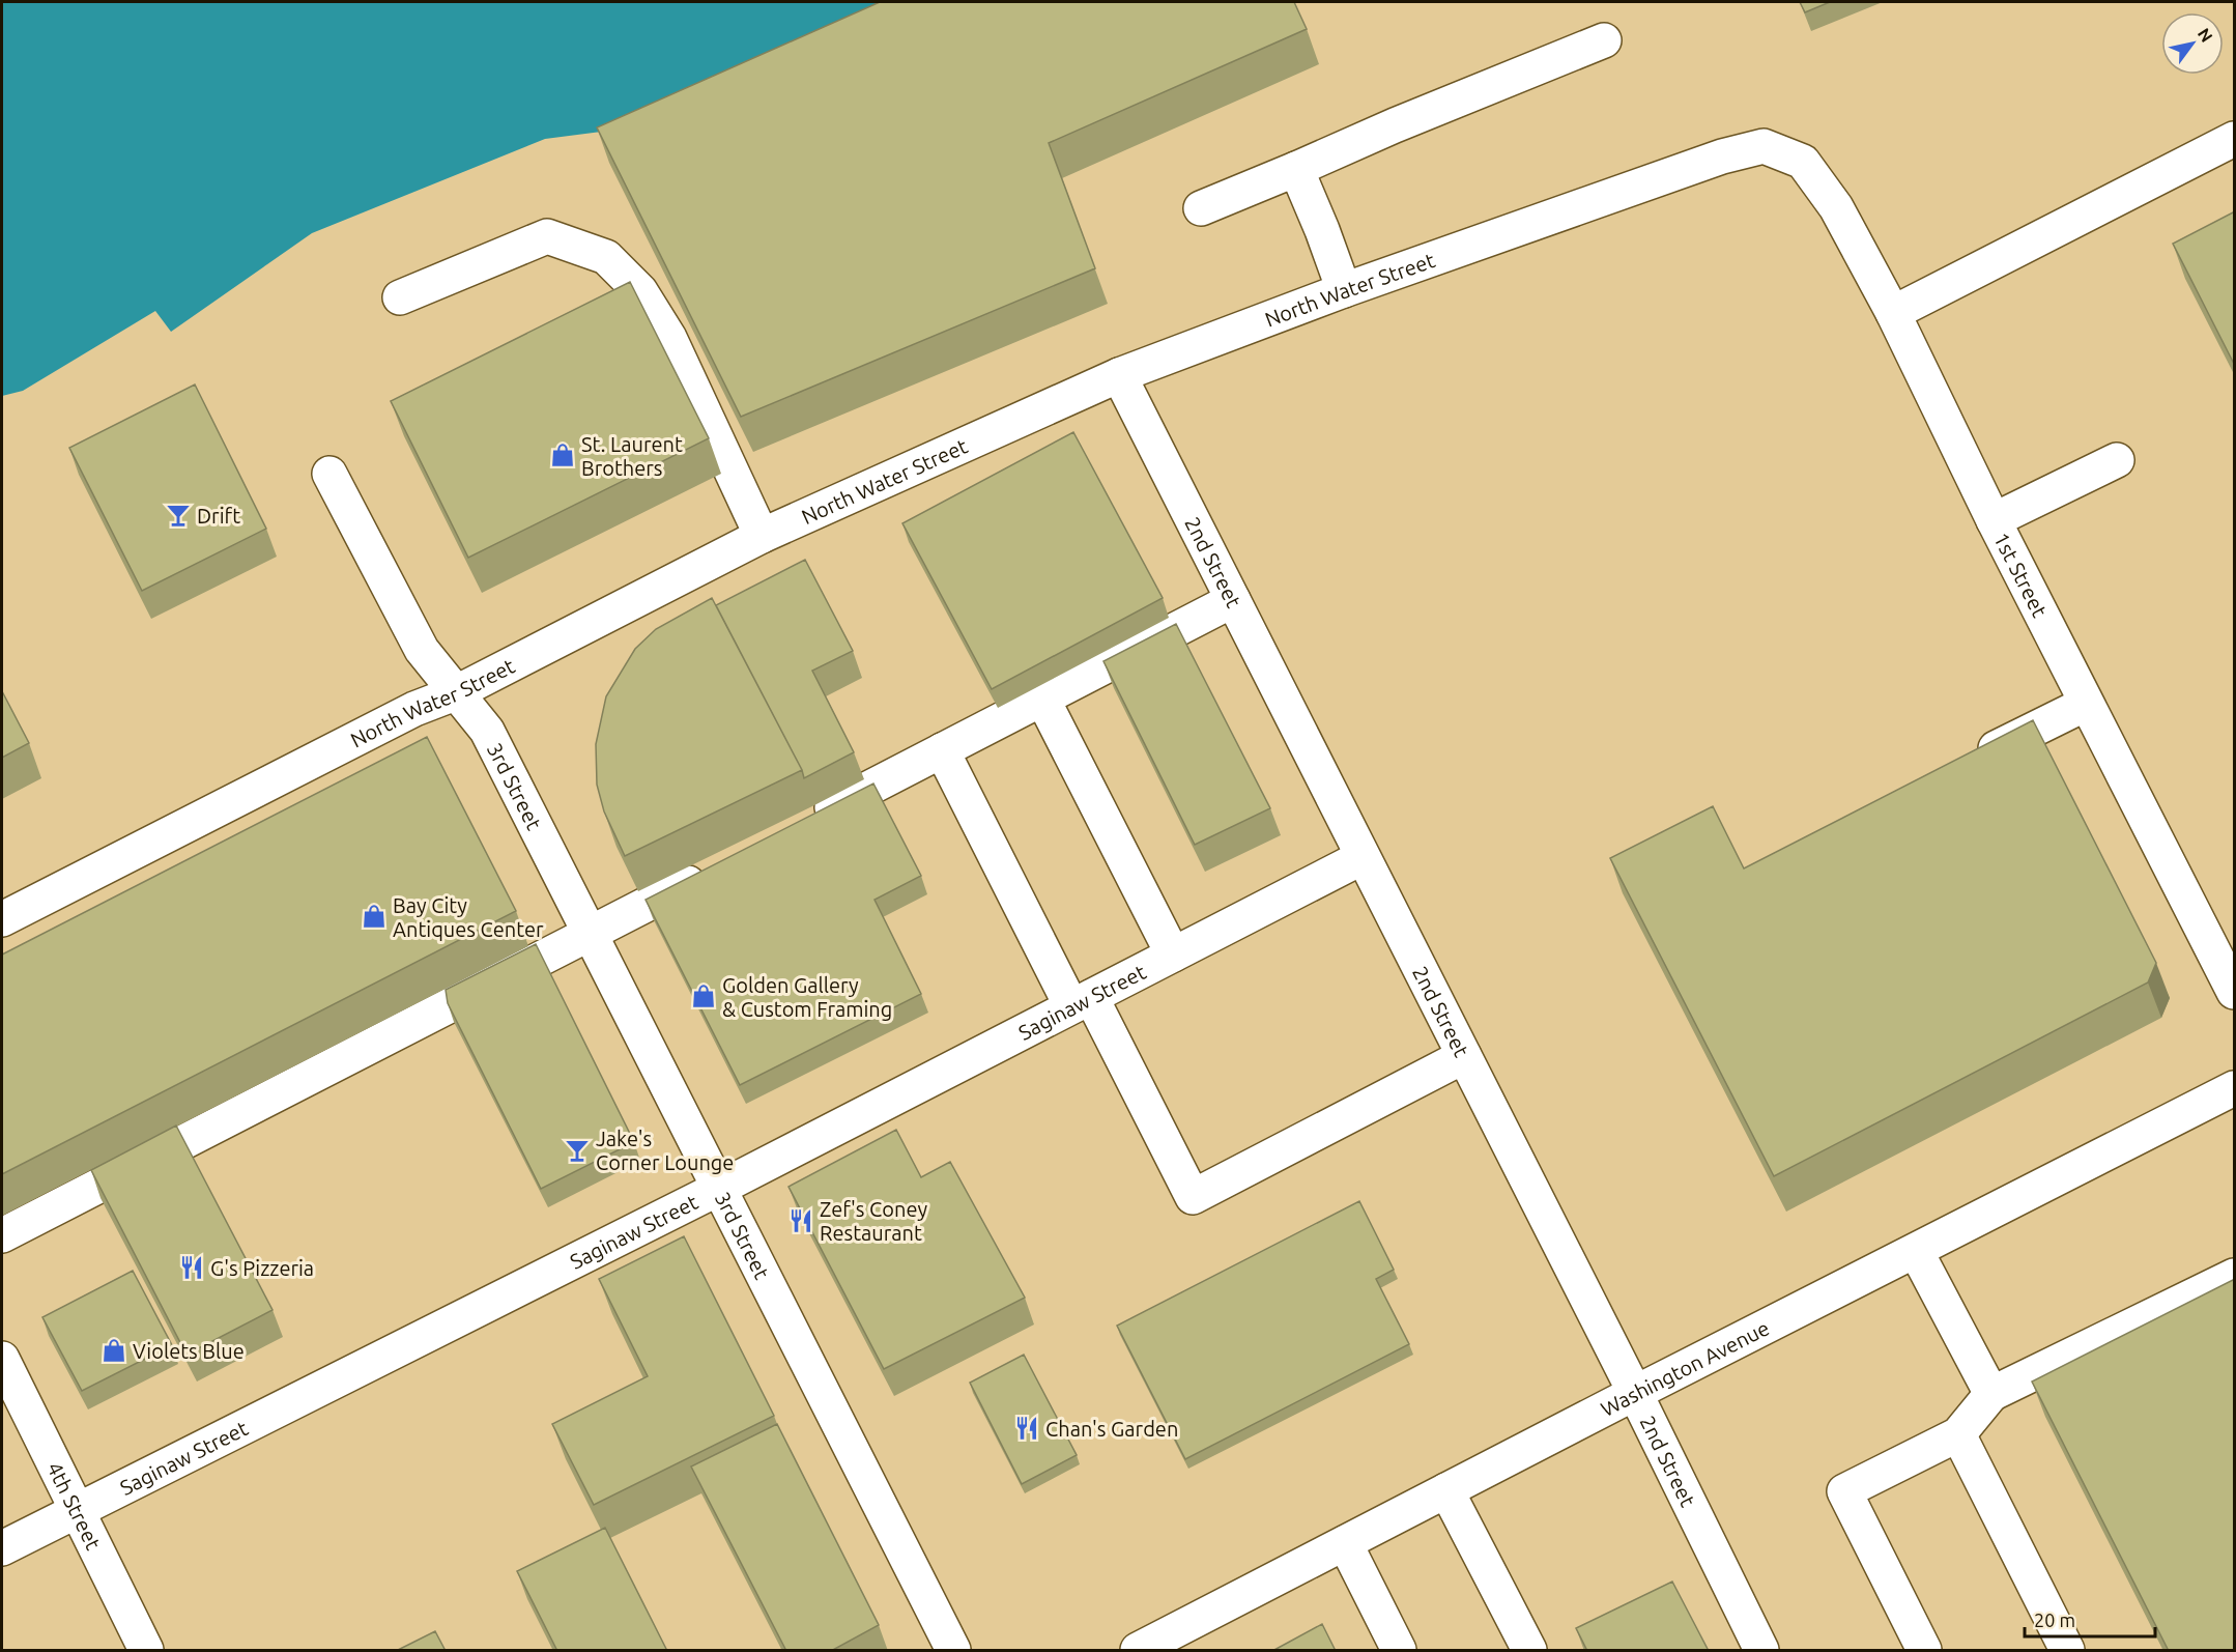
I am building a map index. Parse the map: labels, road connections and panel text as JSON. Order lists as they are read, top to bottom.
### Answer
{
  "streets": {
    "street": [
      "North Water Street",
      "2nd Street",
      "1st Street",
      "3rd Street",
      "Saginaw Street",
      "Washington Avenue",
      "4th Street"
    ]
  },
  "crossings": [
    ["North Water Street", "2nd Street"],
    ["North Water Street", "1st Street"],
    ["North Water Street", "3rd Street"],
    ["2nd Street", "Saginaw Street"],
    ["2nd Street", "Washington Avenue"],
    ["3rd Street", "Saginaw Street"],
    ["Saginaw Street", "4th Street"]
  ],
  "places": {
    "shop": [
      "St. Laurent Brothers",
      "Bay City Antiques Center",
      "Golden Gallery & Custom Framing",
      "Violets Blue"
    ],
    "bar": ["Drift", "Jake's Corner Lounge"],
    "restaurant": ["Zef's Coney Restaurant", "G's Pizzeria", "Chan's Garden"]
  },
  "scale_bar": "20 m",
  "north": "top right"
}
